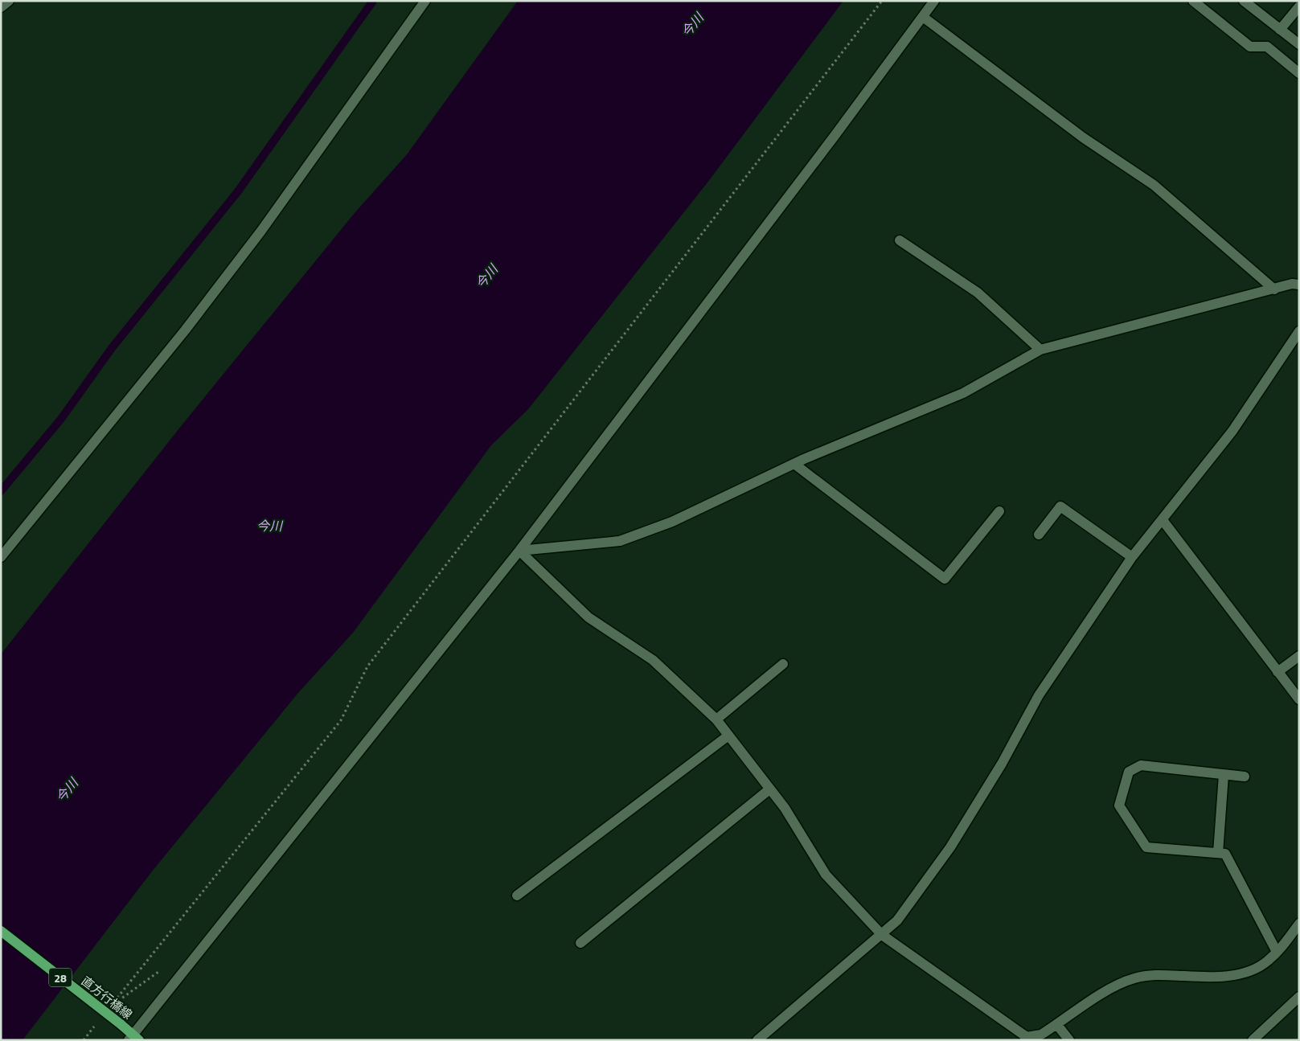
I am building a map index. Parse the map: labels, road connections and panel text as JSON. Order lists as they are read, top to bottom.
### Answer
{
  "streets": {
    "main road": ["28", "直方行橋線"]
  },
  "water": ["今川"]
}
